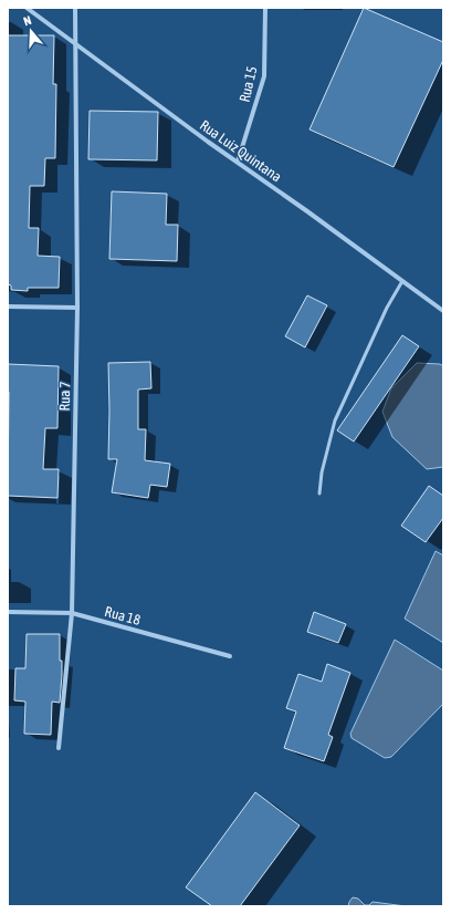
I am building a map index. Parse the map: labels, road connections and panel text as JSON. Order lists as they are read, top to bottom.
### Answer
{
  "streets": {
    "street": [
      "Rua 15",
      "Rua Luiz Quintana",
      "Rua 7",
      "Rua 18"
    ]
  },
  "crossings": [
    ["Rua 15", "Rua Luiz Quintana"],
    ["Rua Luiz Quintana", "Rua 7"],
    ["Rua 7", "Rua 18"]
  ],
  "north": "top"
}
